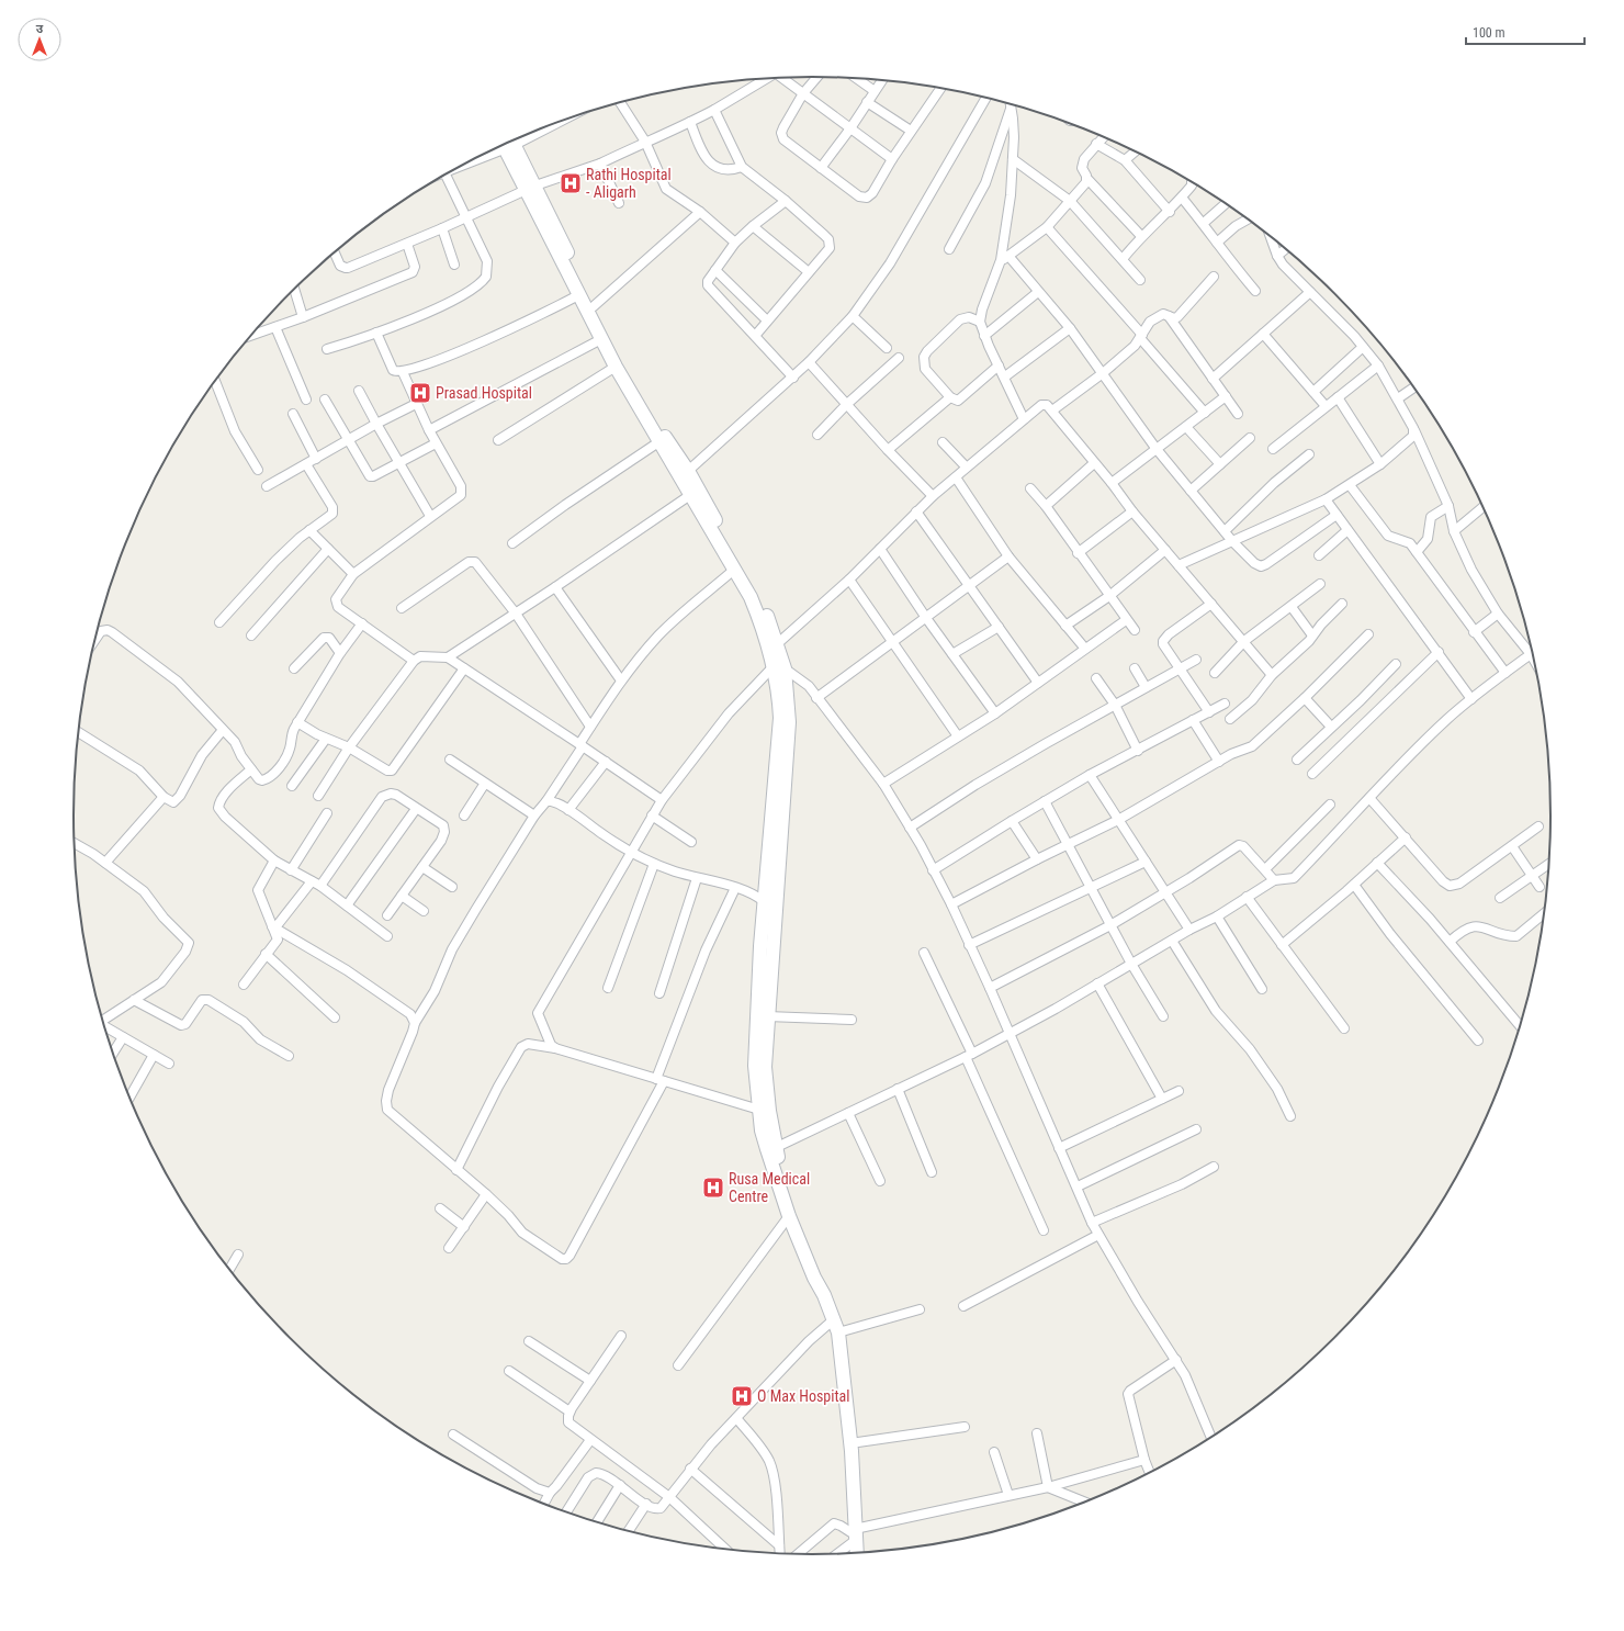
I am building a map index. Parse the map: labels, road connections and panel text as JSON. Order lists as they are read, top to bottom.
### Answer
{
  "places": {
    "hospital": [
      "Rathi Hospital - Aligarh",
      "Prasad Hospital",
      "Rusa Medical Centre",
      "O Max Hospital"
    ]
  },
  "scale_bar": "100 m",
  "north": "top"
}
